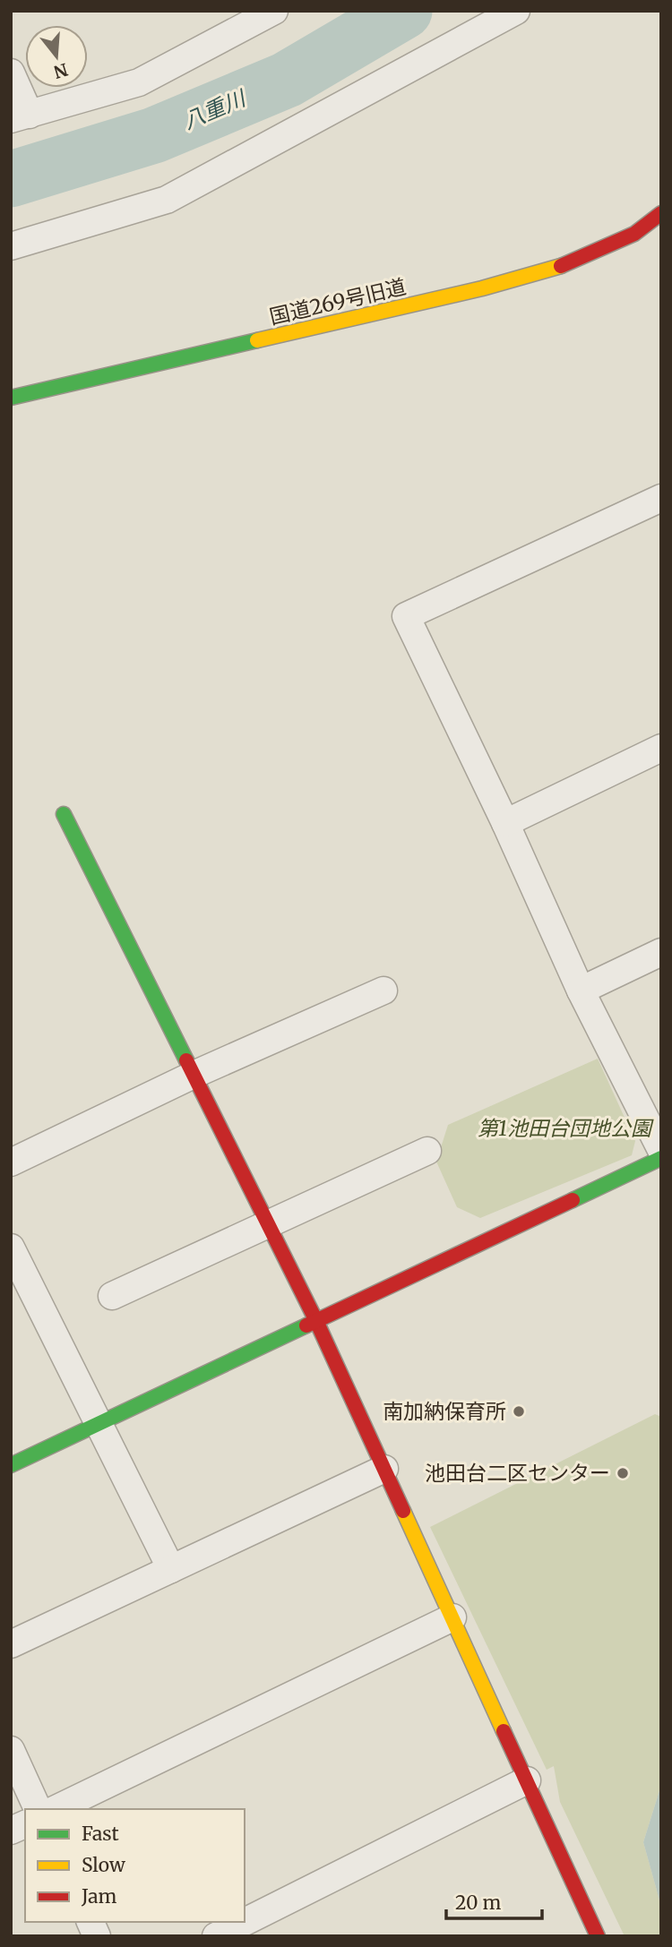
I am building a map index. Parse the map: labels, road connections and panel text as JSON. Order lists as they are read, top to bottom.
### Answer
{
  "streets": {
    "street": ["国道269号旧道"]
  },
  "water": ["八重川"],
  "parks": ["第1池田台団地公園"],
  "places": ["南加納保育所", "池田台二区センター"],
  "legend": ["Fast", "Slow", "Jam"],
  "scale_bar": "20 m",
  "north": "bottom"
}
